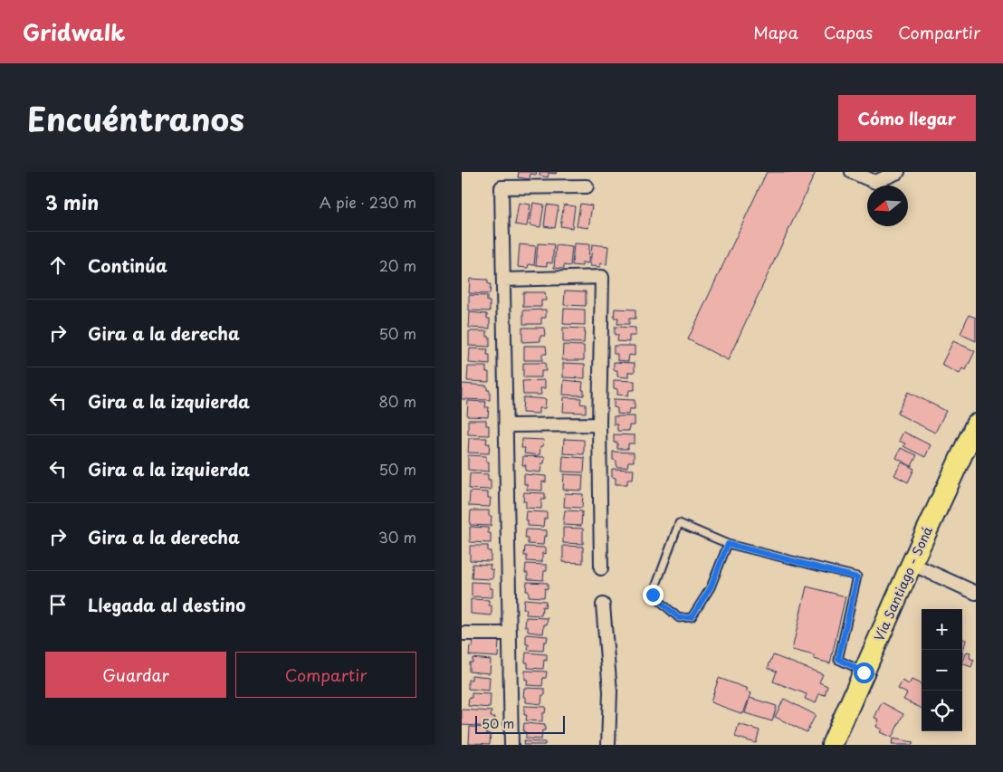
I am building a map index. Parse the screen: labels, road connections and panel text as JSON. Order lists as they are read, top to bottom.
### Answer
{
  "streets": {
    "main road": ["Vía Santiago - Soná"]
  },
  "scale_bar": "50 m",
  "north": "left",
  "page": {
    "header": "Gridwalk",
    "nav": ["Mapa", "Capas", "Compartir"],
    "title": "Encuéntranos",
    "buttons": [
      "Cómo llegar",
      ["Guardar", "Compartir"]
    ],
    "heading": ["3 min", "A pie · 230 m"],
    "list": [
      ["Continúa", "20 m"],
      ["Gira a la derecha", "50 m"],
      ["Gira a la izquierda", "80 m"],
      ["Gira a la izquierda", "50 m"],
      ["Gira a la derecha", "30 m"],
      "Llegada al destino"
    ],
    "map_buttons": ["+", "−"],
    "scale": "50 m"
  }
}
